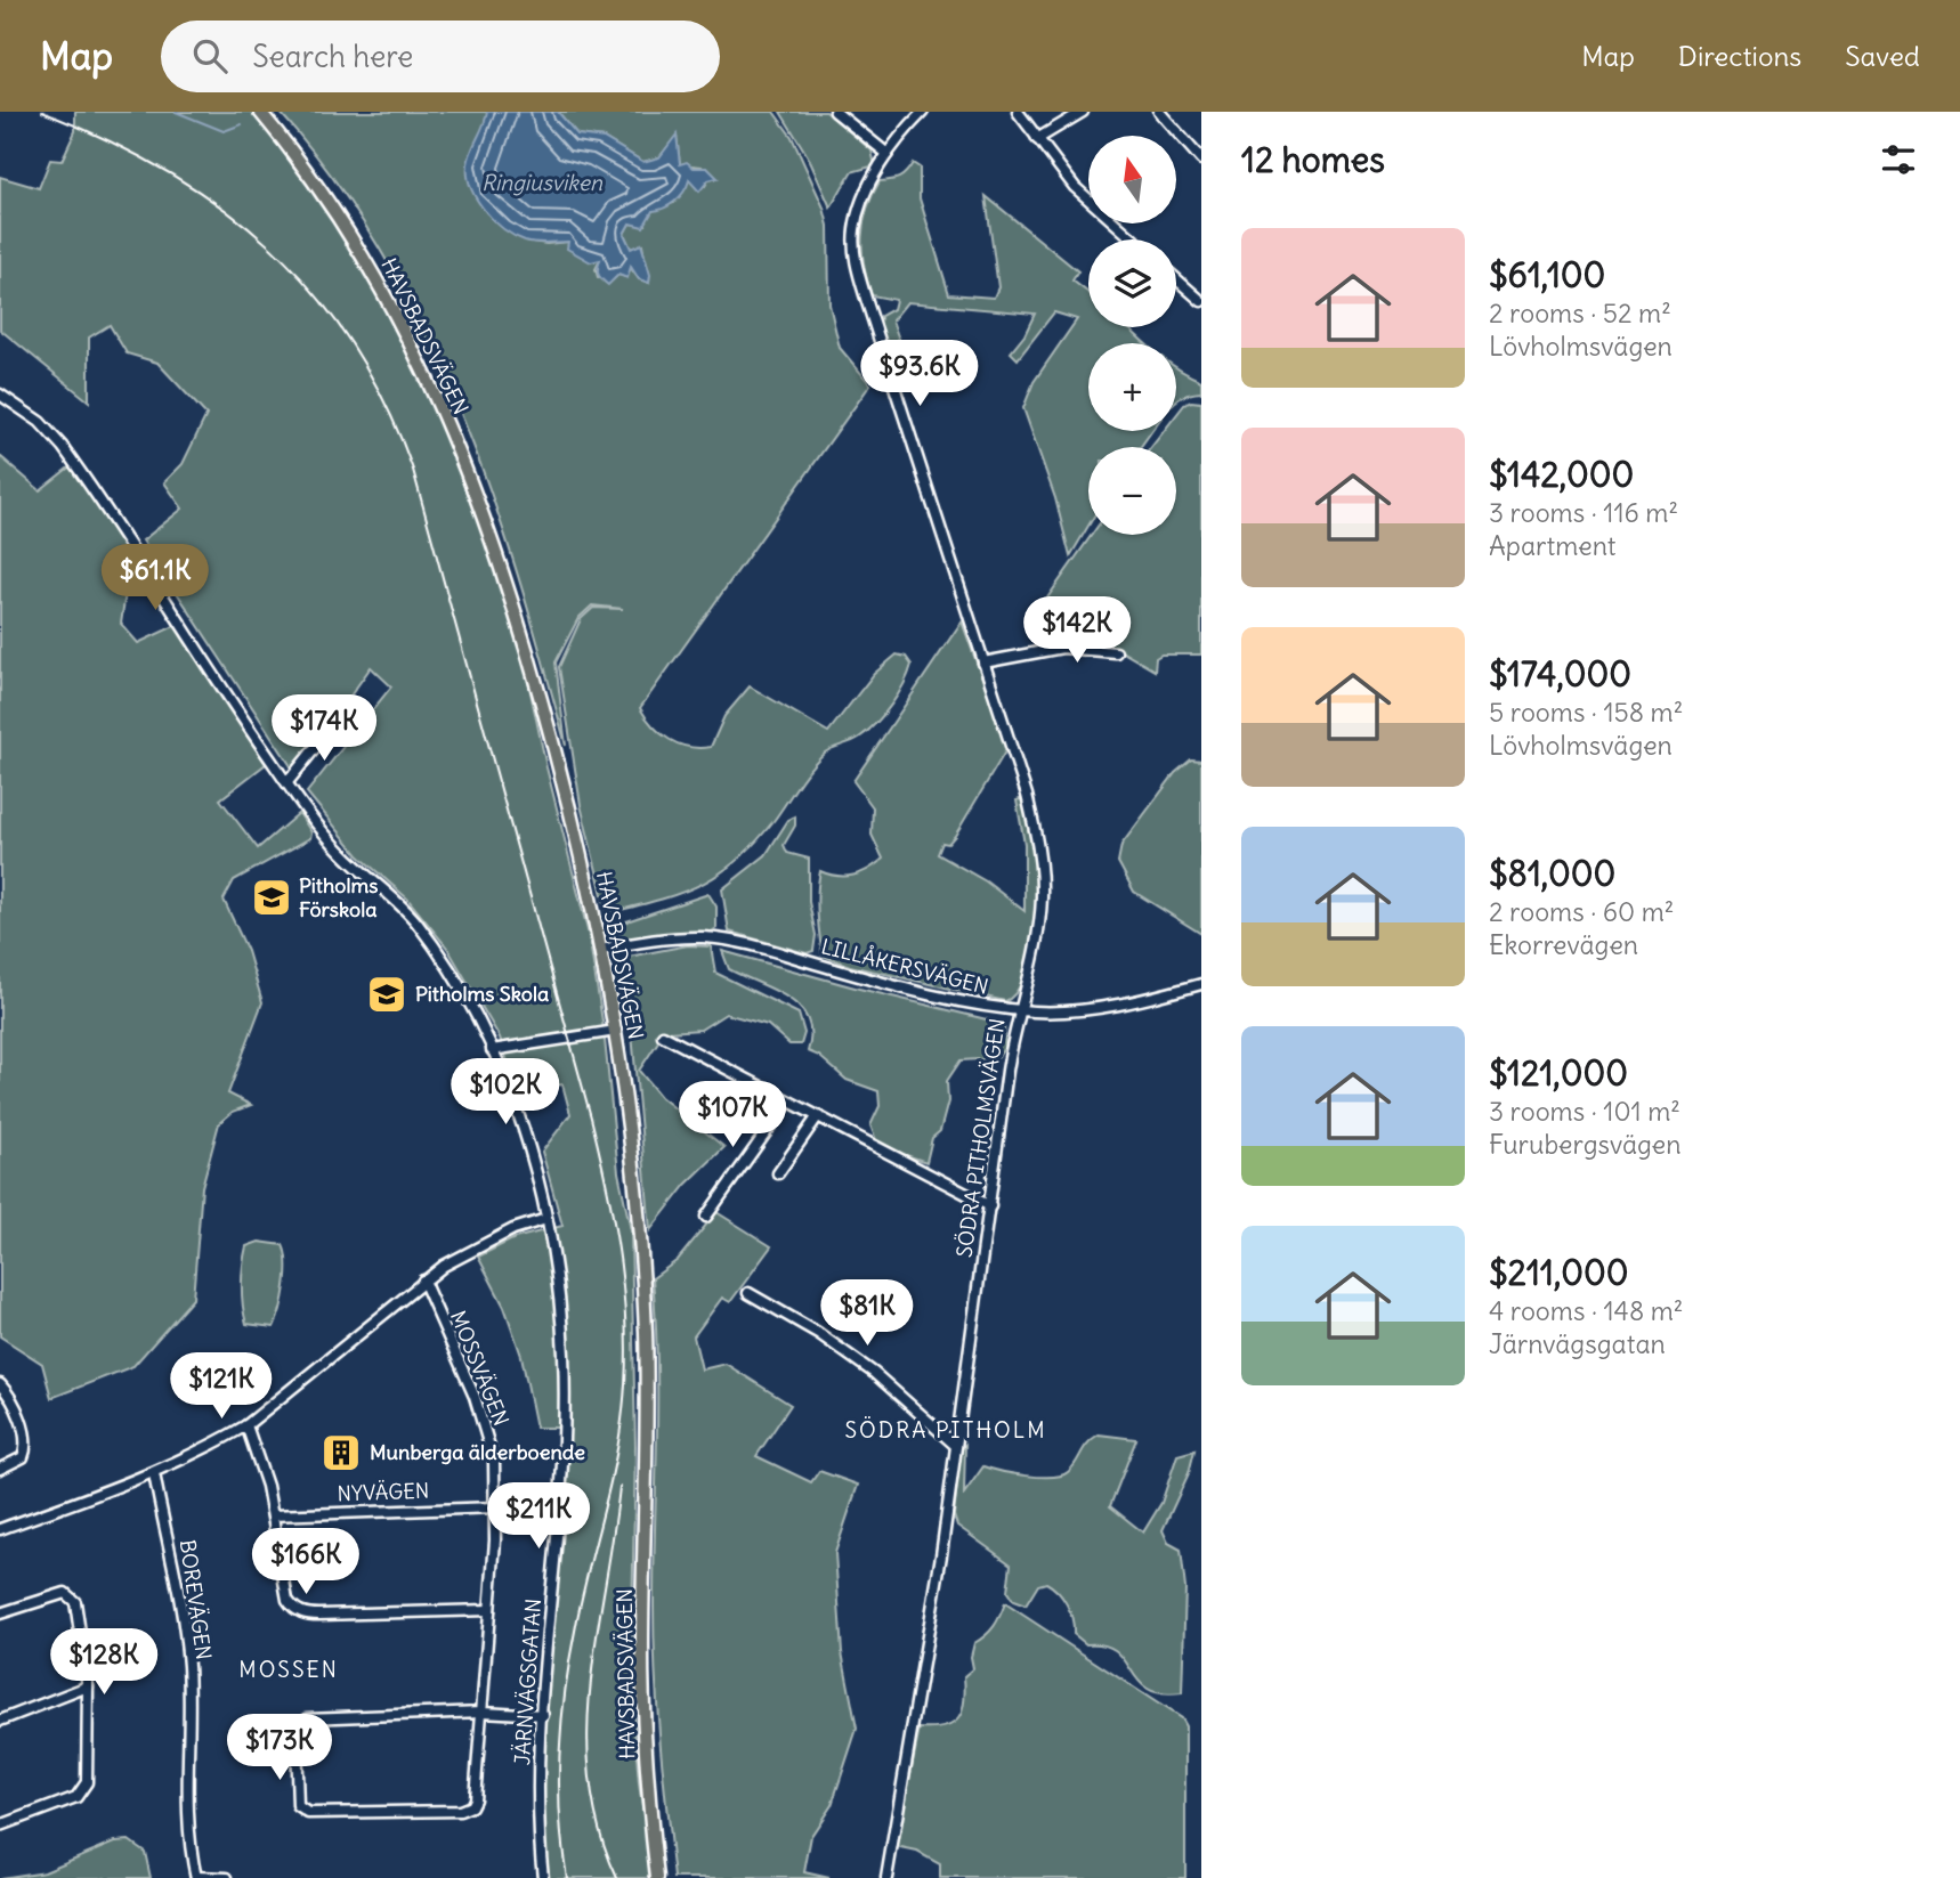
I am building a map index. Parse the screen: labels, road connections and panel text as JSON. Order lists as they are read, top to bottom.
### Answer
{
  "streets": {
    "main road": ["HAVSBADSVÄGEN"],
    "street": [
      "LILLÅKERSVÄGEN",
      "SÖDRA PITHOLMSVÄGEN",
      "MOSSVÄGEN",
      "NYVÄGEN",
      "BOREVÄGEN",
      "JÄRNVÄGSGATAN"
    ]
  },
  "crossings": [
    ["HAVSBADSVÄGEN", "LILLÅKERSVÄGEN"],
    ["LILLÅKERSVÄGEN", "SÖDRA PITHOLMSVÄGEN"],
    ["MOSSVÄGEN", "NYVÄGEN"],
    ["MOSSVÄGEN", "JÄRNVÄGSGATAN"]
  ],
  "districts": ["SÖDRA PITHOLM", "MOSSEN"],
  "water": ["Ringiusviken"],
  "places": {
    "school or university": ["Pitholms Förskola", "Pitholms Skola"],
    "building": ["Munberga älderboende"]
  },
  "north": "top",
  "page": {
    "header": "Map",
    "search": "Search here",
    "nav": ["Map", "Directions", "Saved"],
    "heading": "12 homes",
    "map_buttons": ["+", "−"],
    "list": [
      {
        "name": "$61,100",
        "note": "2 rooms · 52 m² · Lövholmsvägen"
      },
      {
        "name": "$142,000",
        "note": "3 rooms · 116 m² · Apartment"
      },
      {
        "name": "$174,000",
        "note": "5 rooms · 158 m² · Lövholmsvägen"
      },
      {
        "name": "$81,000",
        "note": "2 rooms · 60 m² · Ekorrevägen"
      },
      {
        "name": "$121,000",
        "note": "3 rooms · 101 m² · Furubergsvägen"
      },
      {
        "name": "$211,000",
        "note": "4 rooms · 148 m² · Järnvägsgatan"
      }
    ],
    "price": [
      "$93.6K",
      "$61.1K",
      "$142K",
      "$174K",
      "$102K",
      "$107K",
      "$81K",
      "$121K",
      "$211K",
      "$166K",
      "$128K",
      "$173K"
    ]
  }
}
